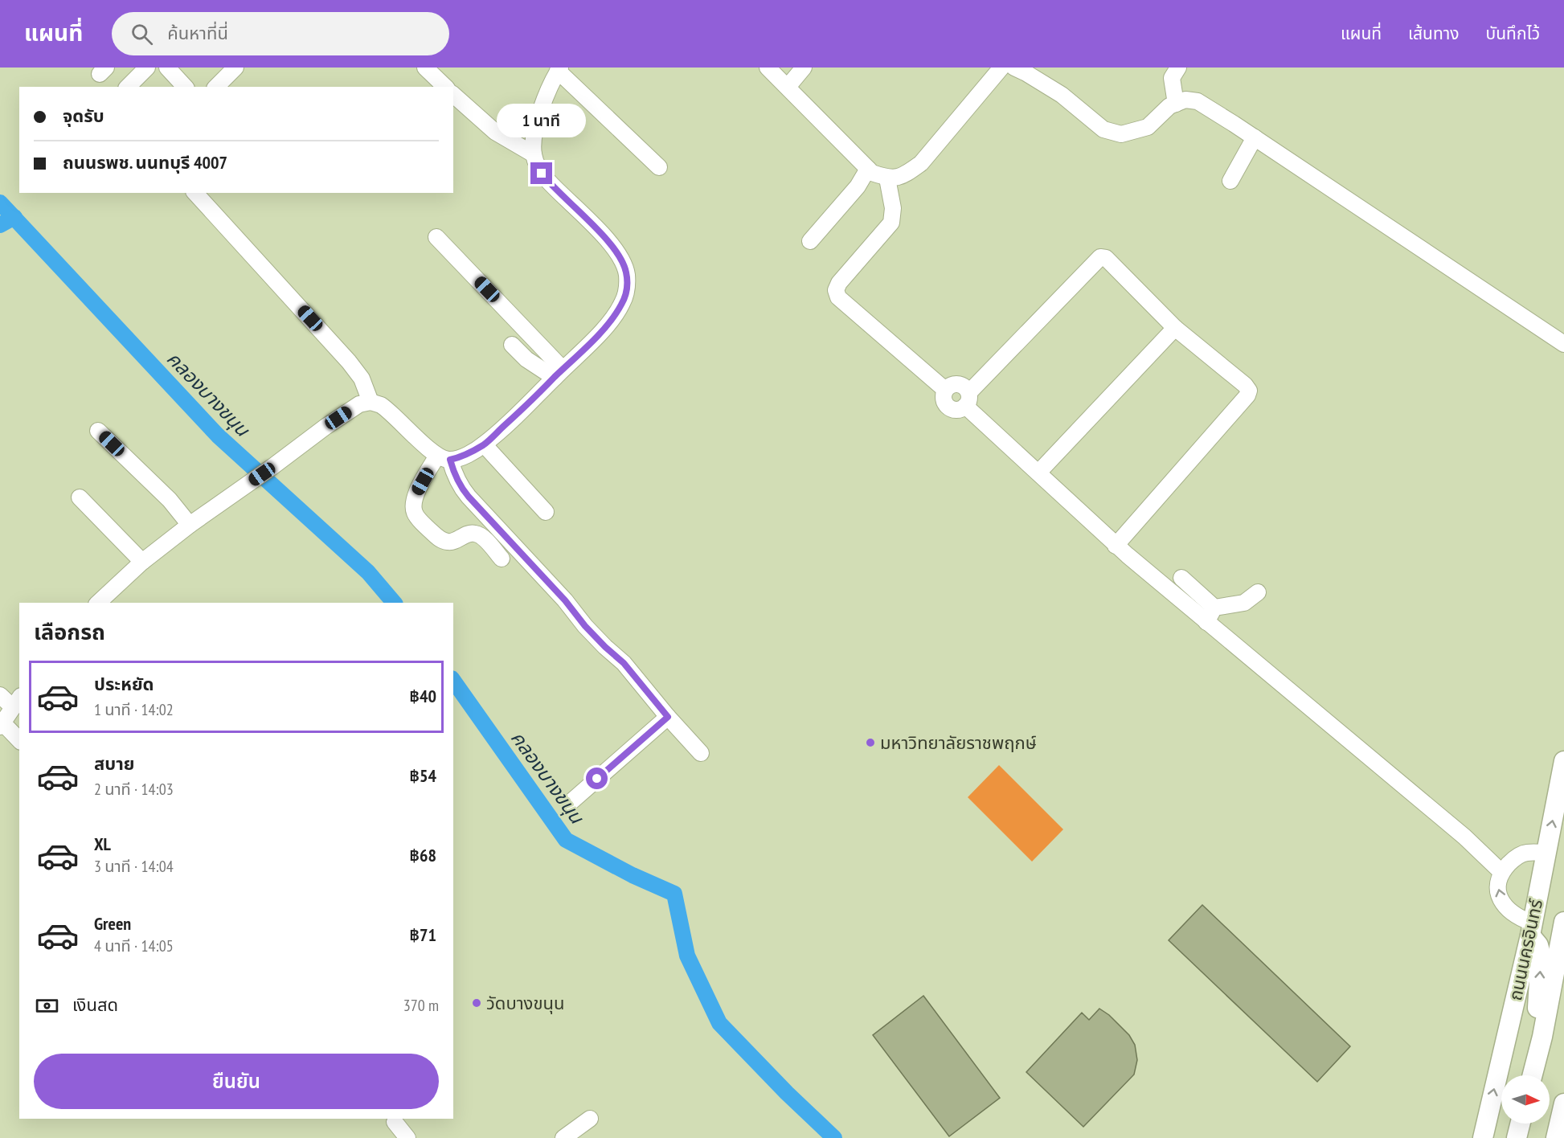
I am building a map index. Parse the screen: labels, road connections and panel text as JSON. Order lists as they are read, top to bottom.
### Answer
{
  "streets": {
    "main road": ["ถนนนครอินทร์"]
  },
  "water": ["คลองบางขนุน"],
  "places": ["มหาวิทยาลัยราชพฤกษ์", "วัดบางขนุน"],
  "north": "right",
  "page": {
    "header": "แผนที่",
    "search": "ค้นหาที่นี่",
    "nav": ["แผนที่", "เส้นทาง", "บันทึกไว้"],
    "banner": ["จุดรับ", "ถนนรพช. นนทบุรี 4007"],
    "bubble": "1 นาที",
    "heading": "เลือกรถ",
    "list": [
      {
        "name": "ประหยัด",
        "note": "1 นาที · 14:02",
        "value": "฿40"
      },
      {
        "name": "สบาย",
        "note": "2 นาที · 14:03",
        "value": "฿54"
      },
      {
        "name": "XL",
        "note": "3 นาที · 14:04",
        "value": "฿68"
      },
      {
        "name": "Green",
        "note": "4 นาที · 14:05",
        "value": "฿71"
      }
    ],
    "pay": ["เงินสด", "370 m"],
    "buttons": "ยืนยัน"
  }
}
